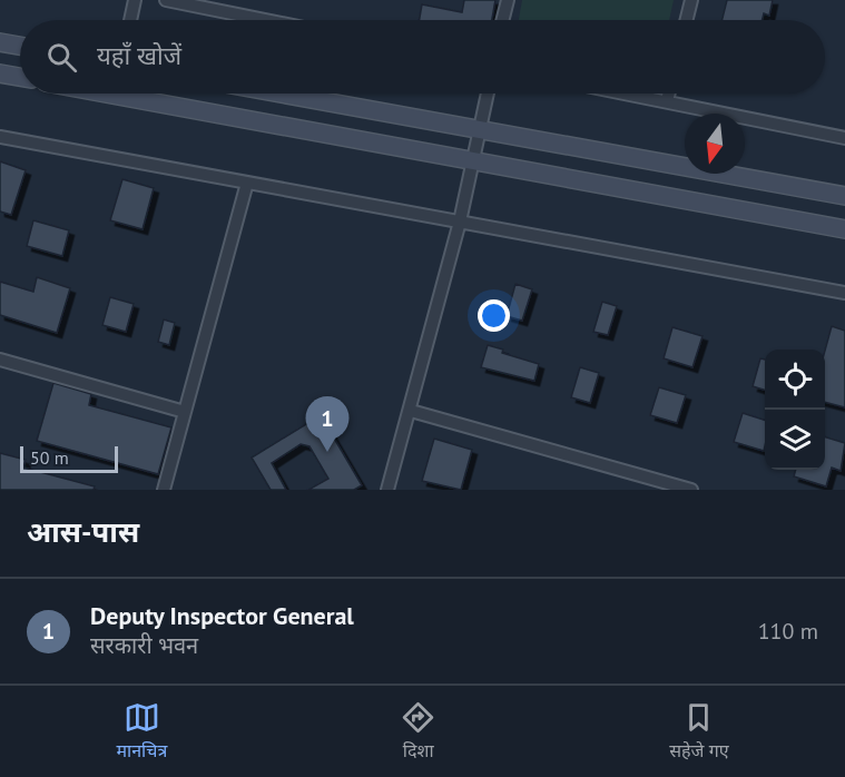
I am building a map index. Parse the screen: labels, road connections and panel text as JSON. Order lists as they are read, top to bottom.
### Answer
{
  "scale_bar": "50 m",
  "north": "bottom",
  "page": {
    "search": "यहाँ खोजें",
    "pins": "1",
    "scale": "50 m",
    "heading": "आस-पास",
    "list": [
      {
        "mark": "1",
        "name": "Deputy Inspector General",
        "note": "सरकारी भवन",
        "value": "110 m"
      }
    ],
    "nav": ["मानचित्र", "दिशा", "सहेजे गए"]
  }
}
